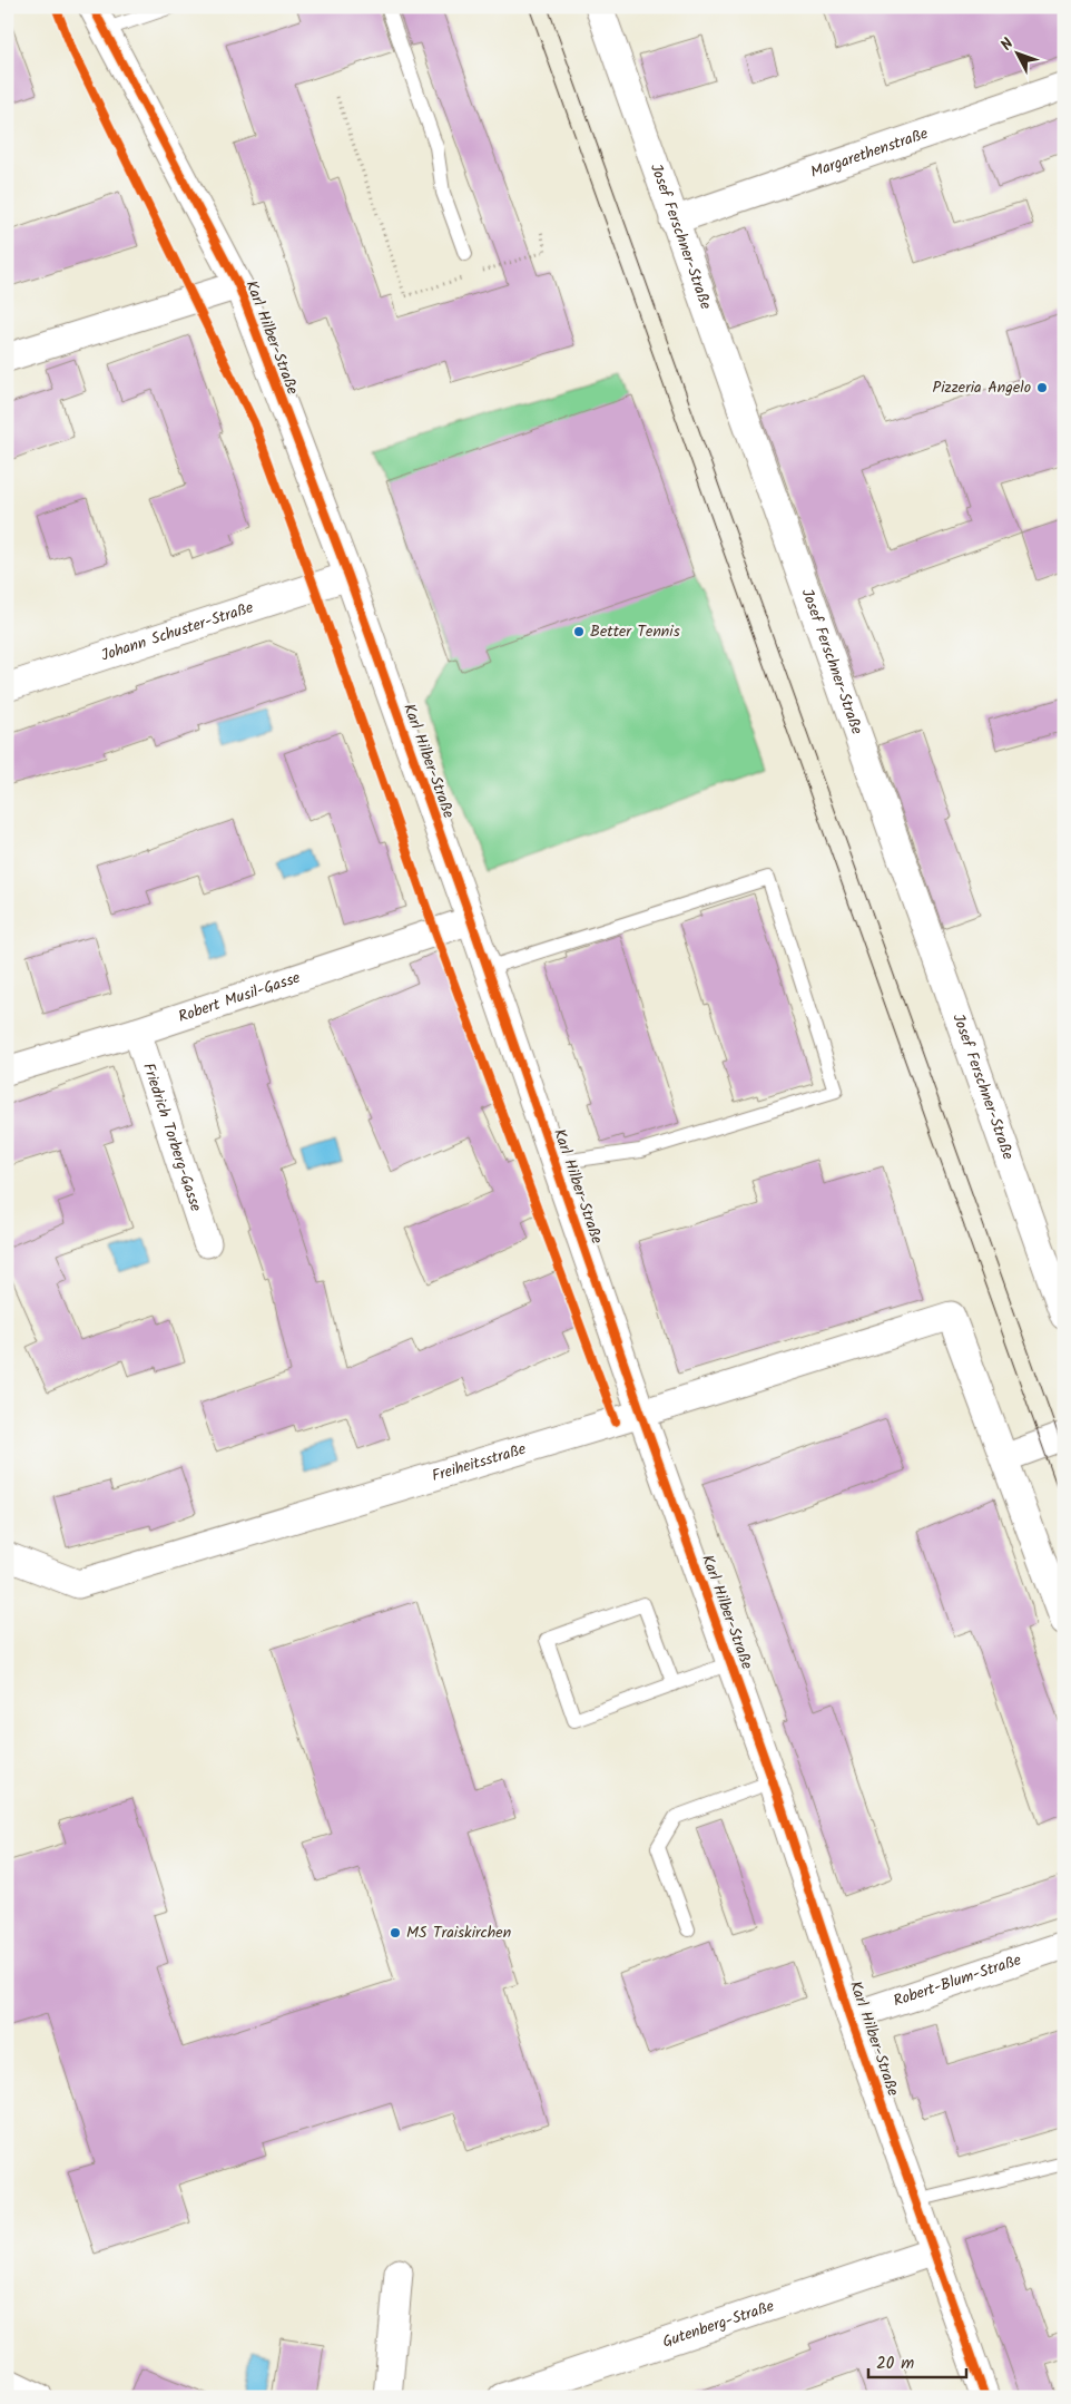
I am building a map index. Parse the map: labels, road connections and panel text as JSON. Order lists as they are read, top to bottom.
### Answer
{
  "streets": {
    "street": [
      "Margarethenstraße",
      "Josef Ferschner-Straße",
      "Karl Hilber-Straße",
      "Johann Schuster-Straße",
      "Robert Musil-Gasse",
      "Friedrich Torberg-Gasse",
      "Freiheitsstraße",
      "Robert-Blum-Straße",
      "Gutenberg-Straße"
    ]
  },
  "crossings": [
    ["Margarethenstraße", "Josef Ferschner-Straße"],
    ["Karl Hilber-Straße", "Johann Schuster-Straße"],
    ["Karl Hilber-Straße", "Robert Musil-Gasse"],
    ["Karl Hilber-Straße", "Freiheitsstraße"],
    ["Karl Hilber-Straße", "Robert-Blum-Straße"],
    ["Karl Hilber-Straße", "Gutenberg-Straße"],
    ["Robert Musil-Gasse", "Friedrich Torberg-Gasse"]
  ],
  "places": ["Pizzeria Angelo", "Better Tennis", "MS Traiskirchen"],
  "scale_bar": "20 m",
  "north": "top left"
}
